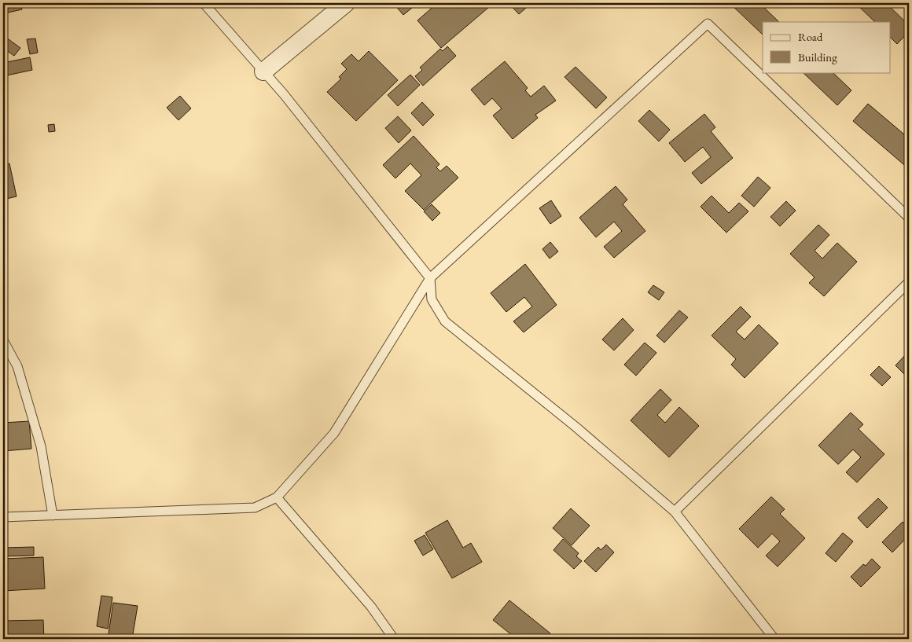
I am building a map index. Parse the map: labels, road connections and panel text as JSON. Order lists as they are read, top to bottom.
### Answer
{
  "legend": ["Road", "Building"]
}
